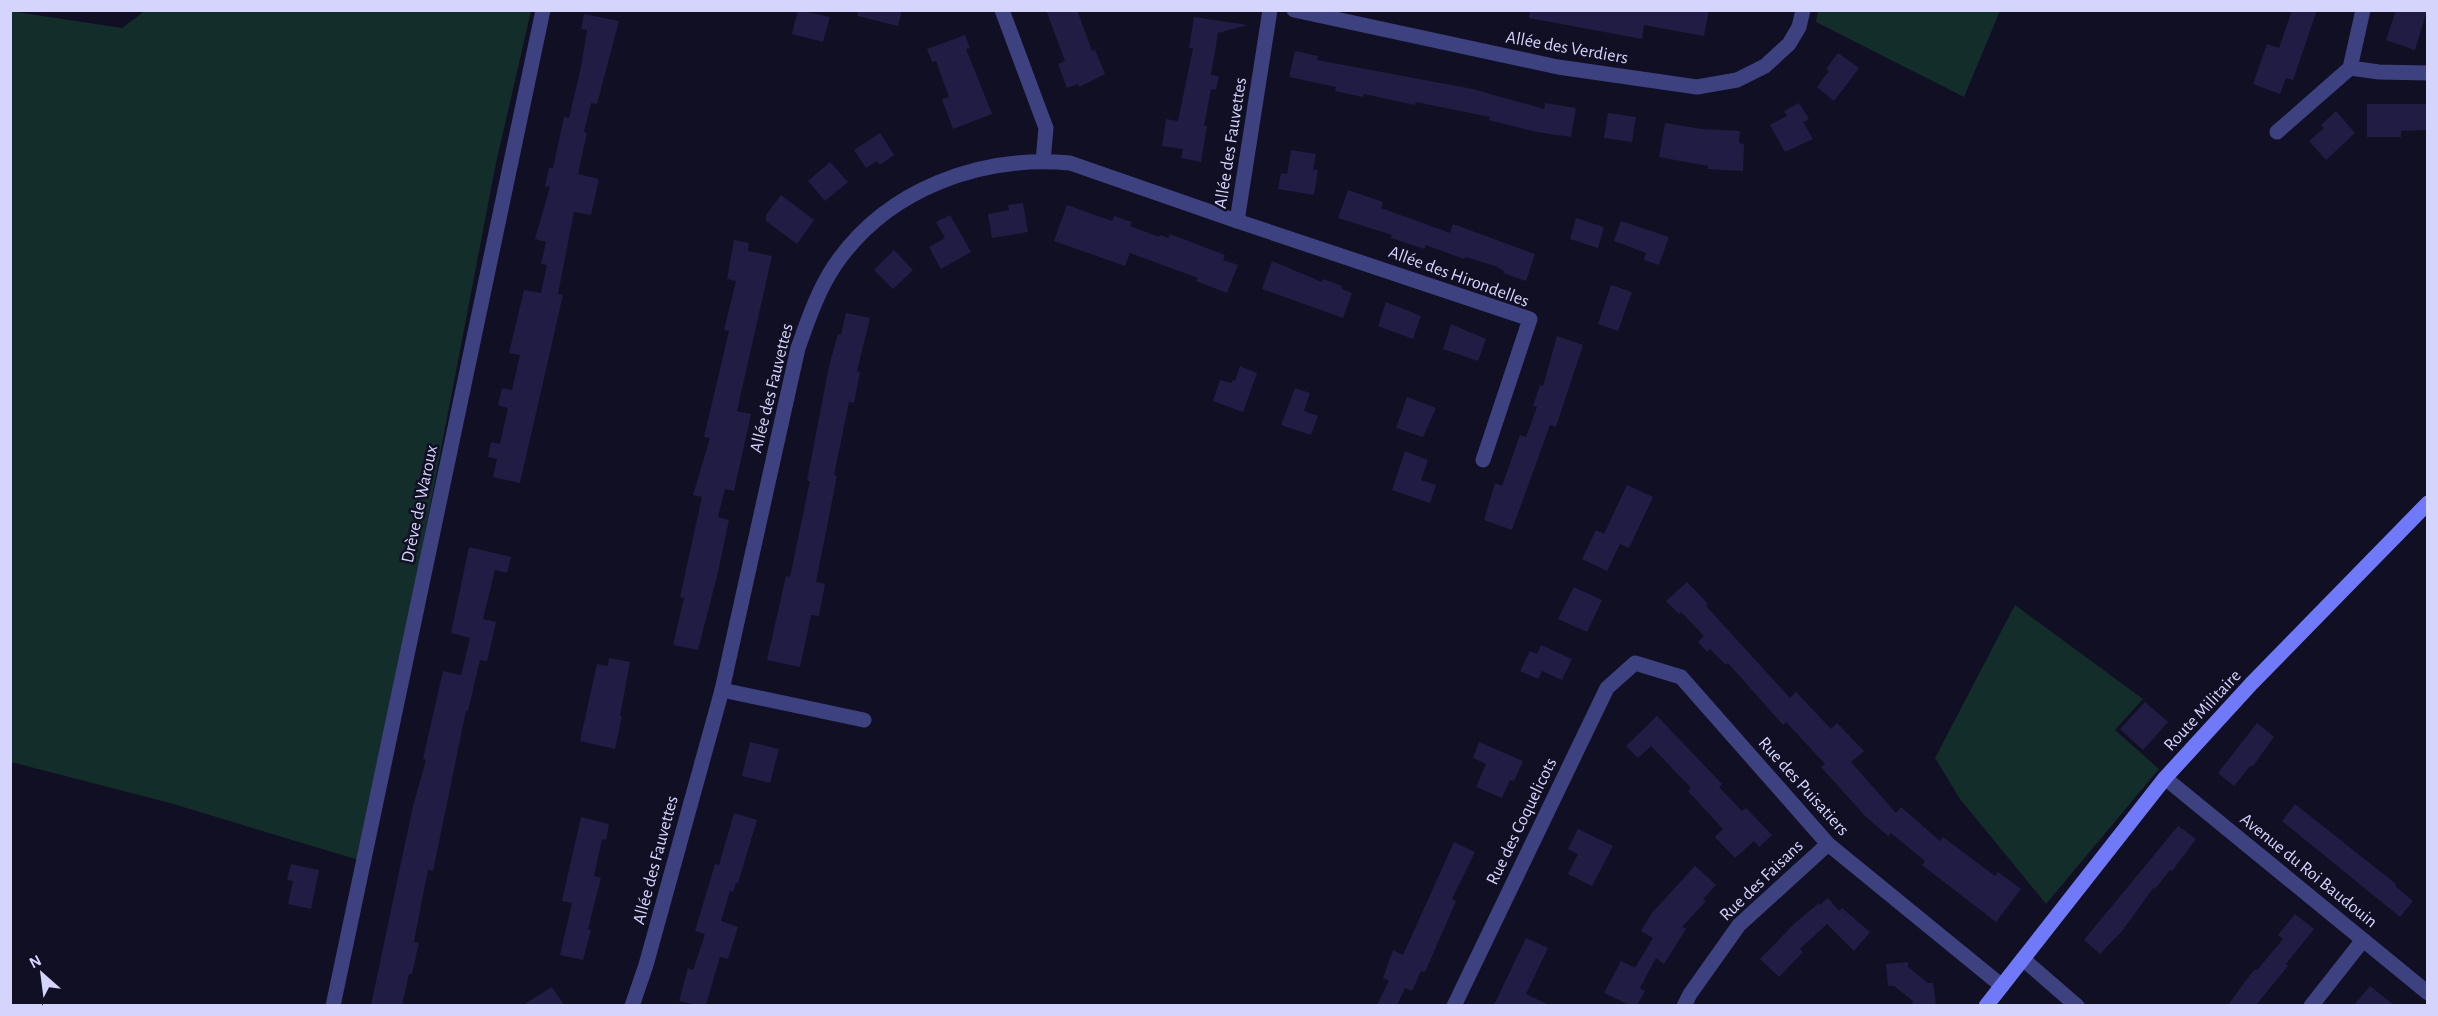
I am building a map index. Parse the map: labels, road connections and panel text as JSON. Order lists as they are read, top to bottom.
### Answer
{
  "streets": {
    "street": [
      "Allée des Verdiers",
      "Allée des Fauvettes",
      "Allée des Hirondelles",
      "Drève de Waroux",
      "Route Militaire",
      "Rue des Puisatiers",
      "Rue des Coquelicots",
      "Avenue du Roi Baudouin",
      "Rue des Faisans"
    ]
  },
  "crossings": [
    ["Allée des Fauvettes", "Allée des Hirondelles"],
    ["Route Militaire", "Rue des Puisatiers"],
    ["Route Militaire", "Avenue du Roi Baudouin"],
    ["Rue des Puisatiers", "Rue des Coquelicots"],
    ["Rue des Puisatiers", "Rue des Faisans"]
  ],
  "north": "top left"
}
